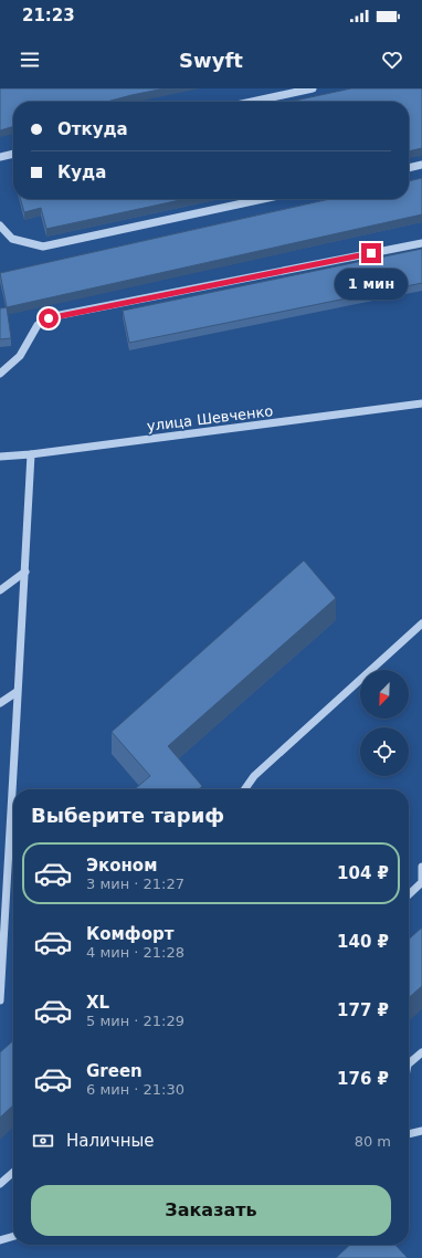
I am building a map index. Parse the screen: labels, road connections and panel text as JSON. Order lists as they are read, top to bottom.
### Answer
{
  "streets": {
    "street": ["улица Шевченко"]
  },
  "north": "bottom left",
  "page": {
    "status": "21:23",
    "header": "Swyft",
    "banner": ["Откуда", "Куда"],
    "bubble": "1 мин",
    "heading": "Выберите тариф",
    "list": [
      {
        "name": "Эконом",
        "note": "3 мин · 21:27",
        "value": "104 ₽"
      },
      {
        "name": "Комфорт",
        "note": "4 мин · 21:28",
        "value": "140 ₽"
      },
      {
        "name": "XL",
        "note": "5 мин · 21:29",
        "value": "177 ₽"
      },
      {
        "name": "Green",
        "note": "6 мин · 21:30",
        "value": "176 ₽"
      }
    ],
    "pay": ["Наличные", "80 m"],
    "buttons": "Заказать"
  }
}
